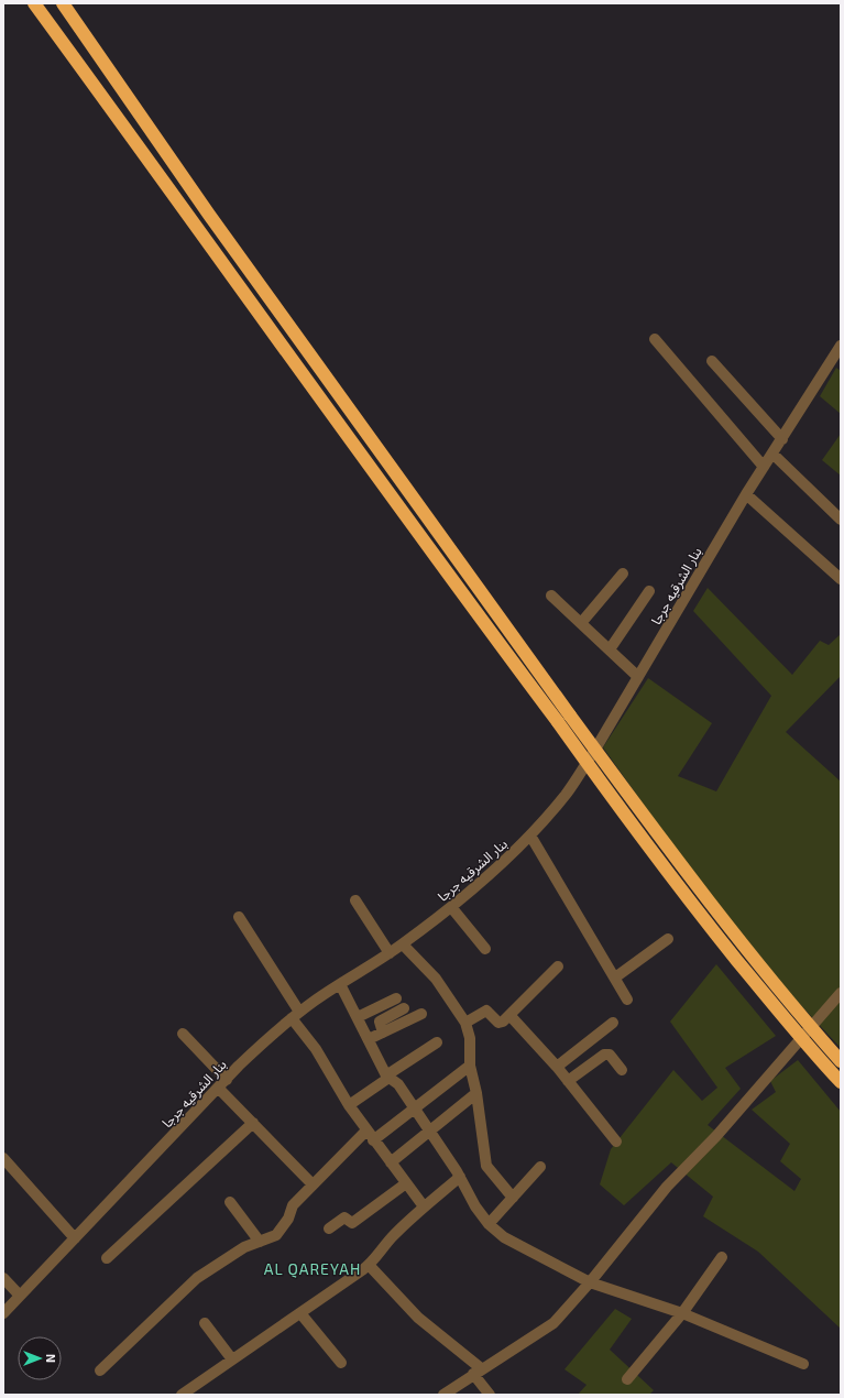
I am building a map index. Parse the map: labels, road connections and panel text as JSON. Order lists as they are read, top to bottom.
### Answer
{
  "streets": {
    "street": ["بنار الشرقيه جرجا"]
  },
  "districts": ["AL QAREYAH"],
  "north": "right"
}
